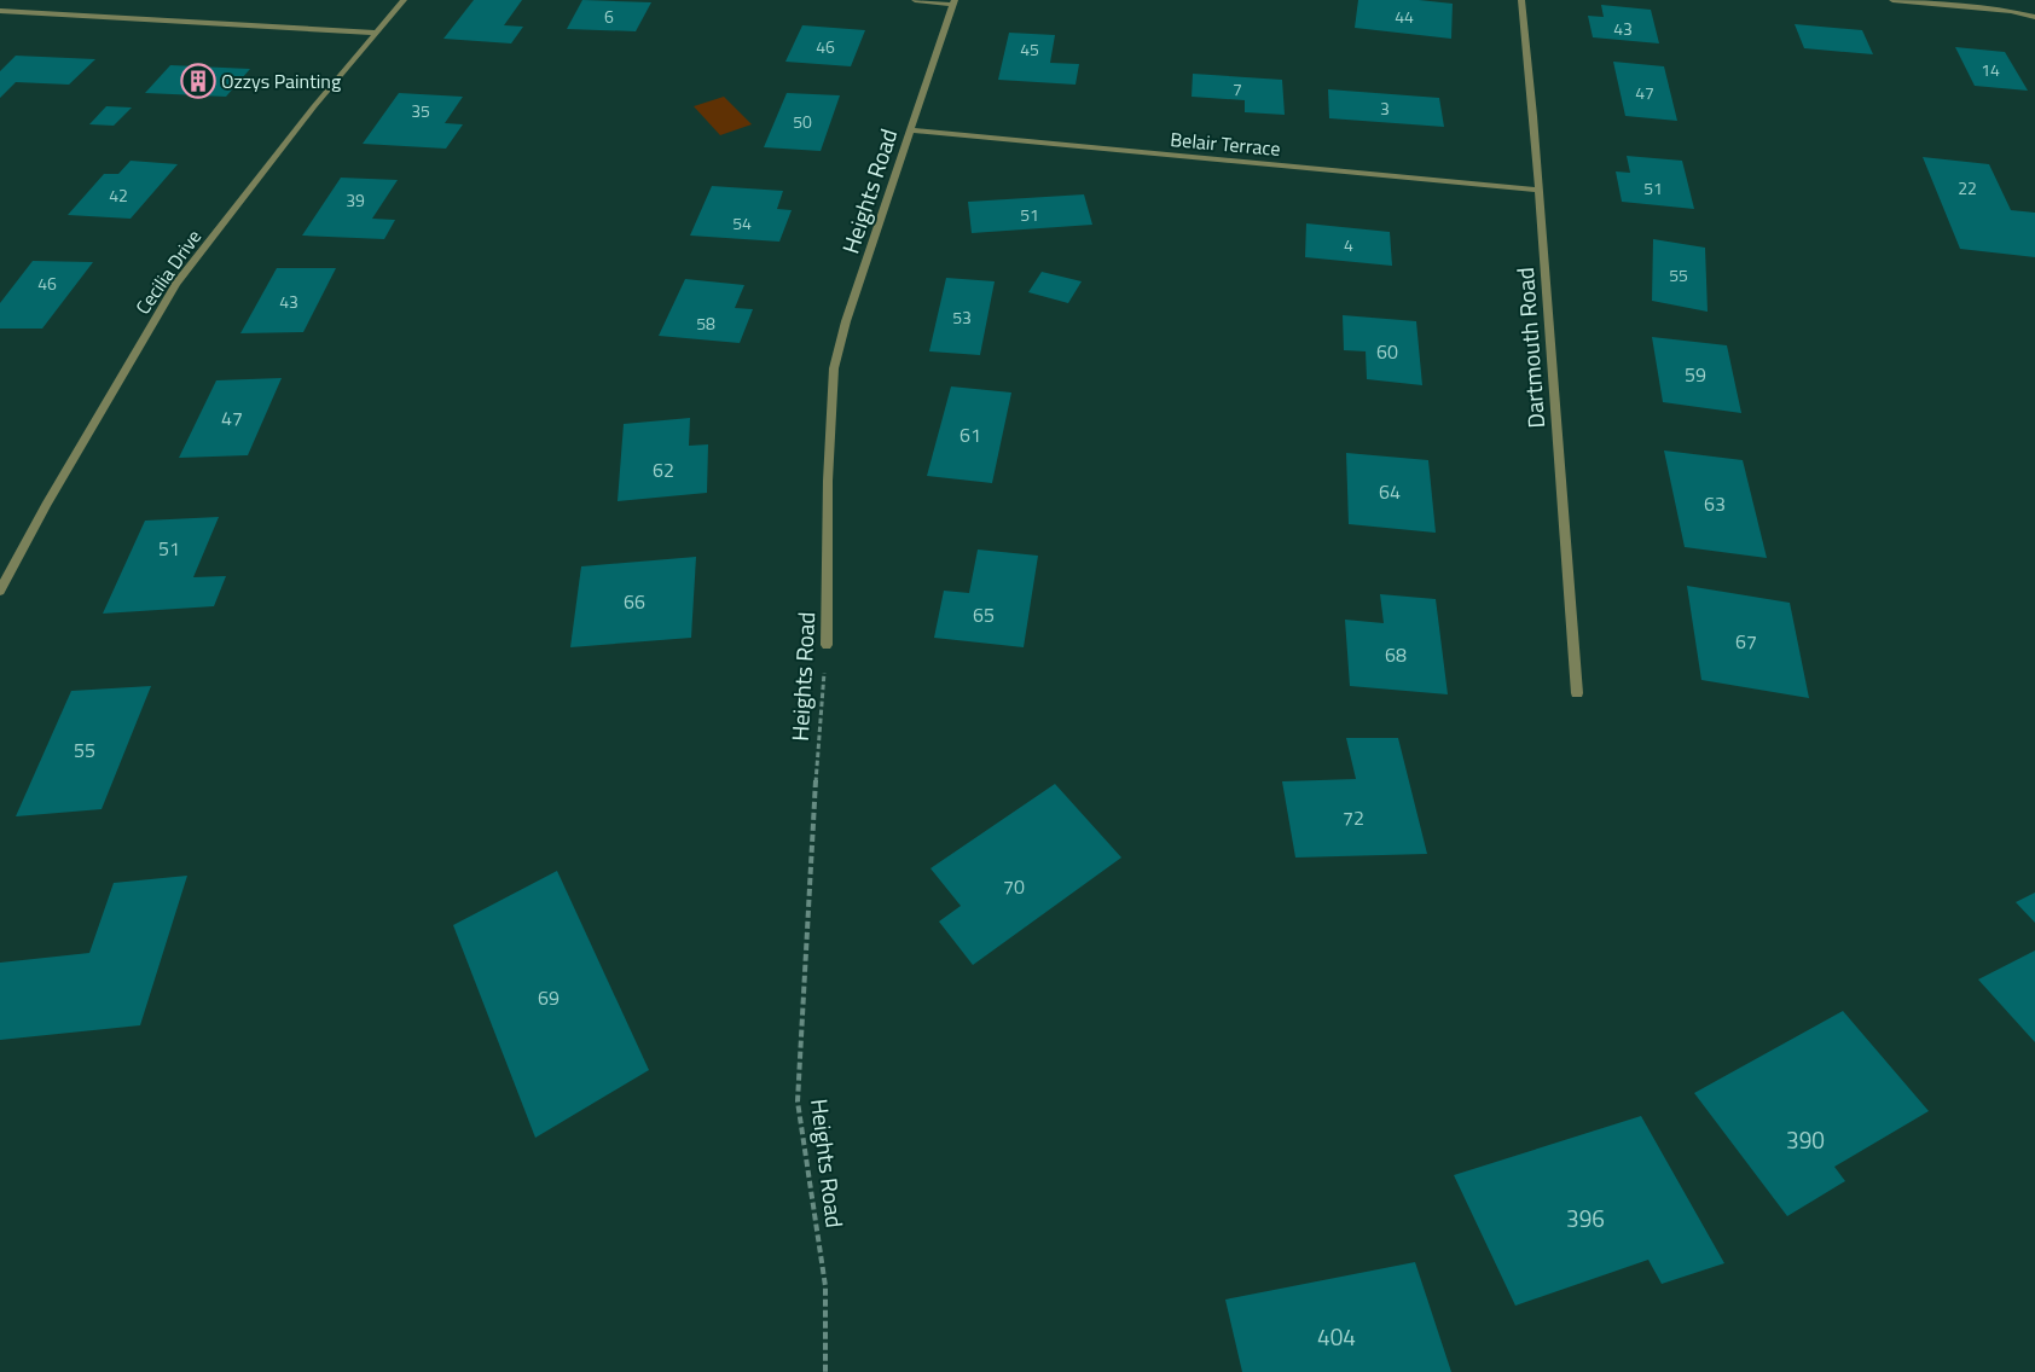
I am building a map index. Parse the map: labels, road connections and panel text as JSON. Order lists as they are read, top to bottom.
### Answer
{
  "streets": {
    "street": [
      "Belair Terrace",
      "Heights Road",
      "Cecilia Drive",
      "Dartmouth Road"
    ]
  },
  "crossings": [
    ["Belair Terrace", "Heights Road"],
    ["Belair Terrace", "Dartmouth Road"]
  ],
  "places": {
    "building": ["Ozzys Painting"]
  },
  "house_numbers": [
    "6",
    "44",
    "43",
    "46",
    "45",
    "14",
    "7",
    "47",
    "3",
    "35",
    "50",
    "51",
    "22",
    "42",
    "39",
    "51",
    "54",
    "4",
    "55",
    "46",
    "43",
    "53",
    "58",
    "60",
    "59",
    "47",
    "61",
    "62",
    "64",
    "63",
    "51",
    "66",
    "65",
    "67",
    "68",
    "55",
    "72",
    "70",
    "69",
    "390",
    "396",
    "404"
  ]
}
